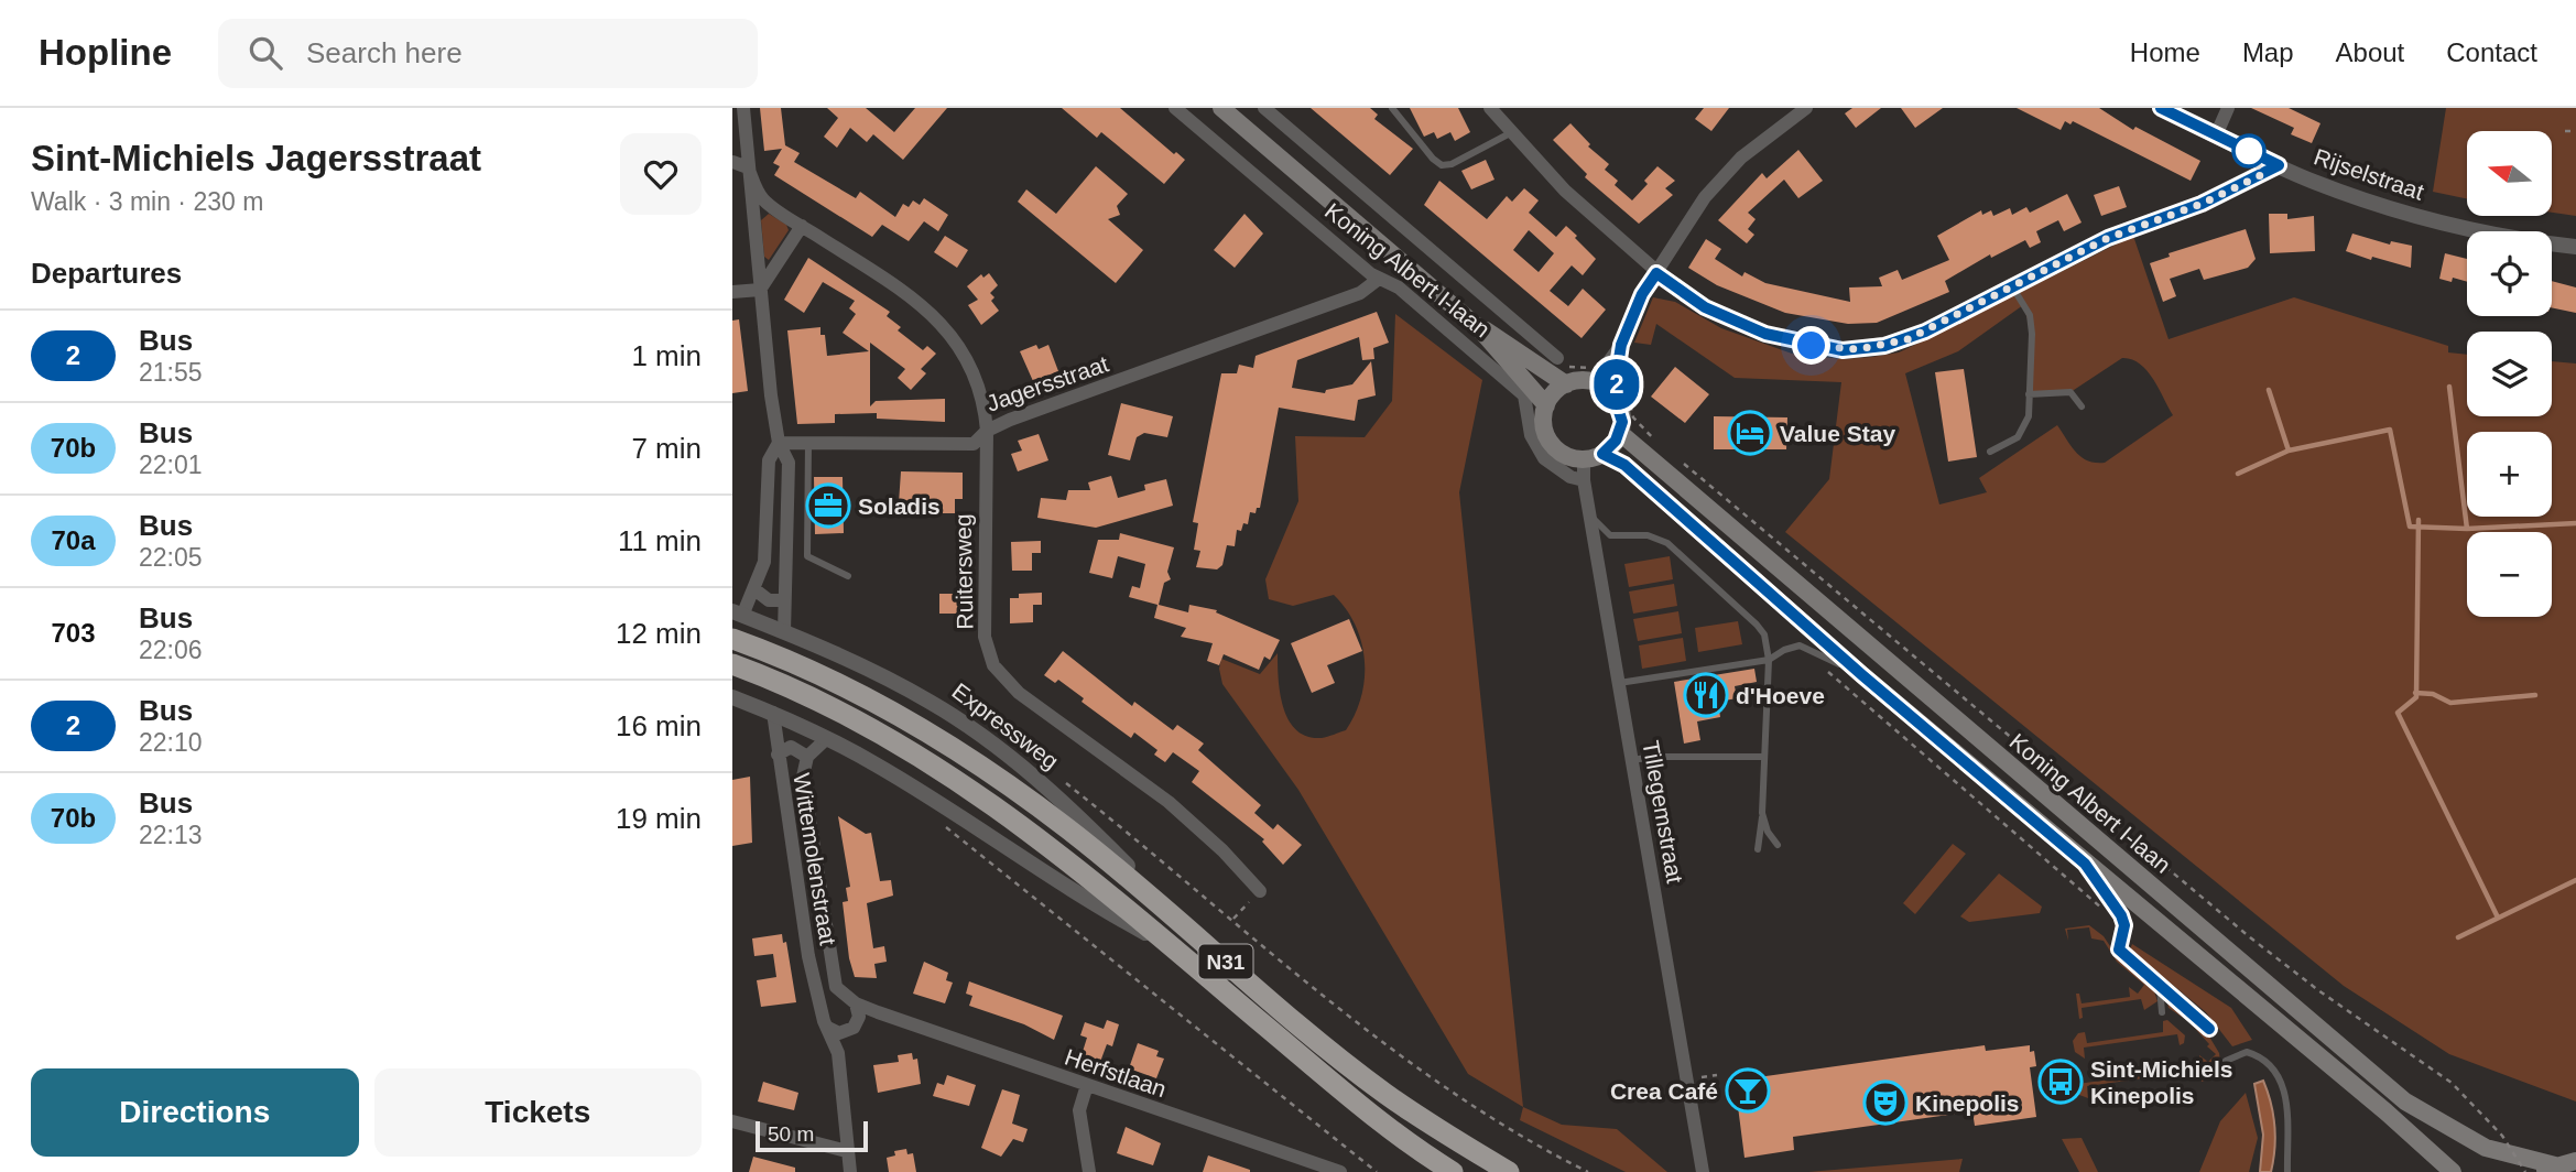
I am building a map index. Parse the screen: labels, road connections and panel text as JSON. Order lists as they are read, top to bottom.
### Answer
{
  "streets": {
    "highway": ["Expressweg", "N31"],
    "main road": ["Koning Albert I-laan"],
    "street": [
      "Rijselstraat",
      "Jagersstraat",
      "Ruitersweg",
      "Tillegemstraat",
      "Wittemolenstraat",
      "Herfstlaan"
    ]
  },
  "crossings": [
    ["Koning Albert I-laan", "Jagersstraat"],
    ["Koning Albert I-laan", "Tillegemstraat"],
    ["Jagersstraat", "Ruitersweg"],
    ["Wittemolenstraat", "Herfstlaan"]
  ],
  "places": {
    "hotel": ["Value Stay"],
    "office": ["Soladis"],
    "restaurant": ["d'Hoeve"],
    "bus stop": ["Sint-Michiels Kinepolis"],
    "bar": ["Crea Café"],
    "theatre": ["Kinepolis"]
  },
  "lines": ["bus line 2"],
  "scale_bar": "50 m",
  "north": "left",
  "page": {
    "header": "Hopline",
    "search": "Search here",
    "nav": [
      "Home",
      "Map",
      "About",
      "Contact"
    ],
    "heading": [
      ["Sint-Michiels Jagersstraat", "Walk · 3 min · 230 m"],
      "Departures"
    ],
    "on_map": "2",
    "map_buttons": ["+", "−"],
    "list": [
      {
        "mark": "2",
        "name": "Bus",
        "note": "21:55",
        "value": "1 min"
      },
      {
        "mark": "70b",
        "name": "Bus",
        "note": "22:01",
        "value": "7 min"
      },
      {
        "mark": "70a",
        "name": "Bus",
        "note": "22:05",
        "value": "11 min"
      },
      {
        "mark": "703",
        "name": "Bus",
        "note": "22:06",
        "value": "12 min"
      },
      {
        "mark": "2",
        "name": "Bus",
        "note": "22:10",
        "value": "16 min"
      },
      {
        "mark": "70b",
        "name": "Bus",
        "note": "22:13",
        "value": "19 min"
      }
    ],
    "buttons": ["Directions", "Tickets"],
    "scale": "50 m"
  }
}
